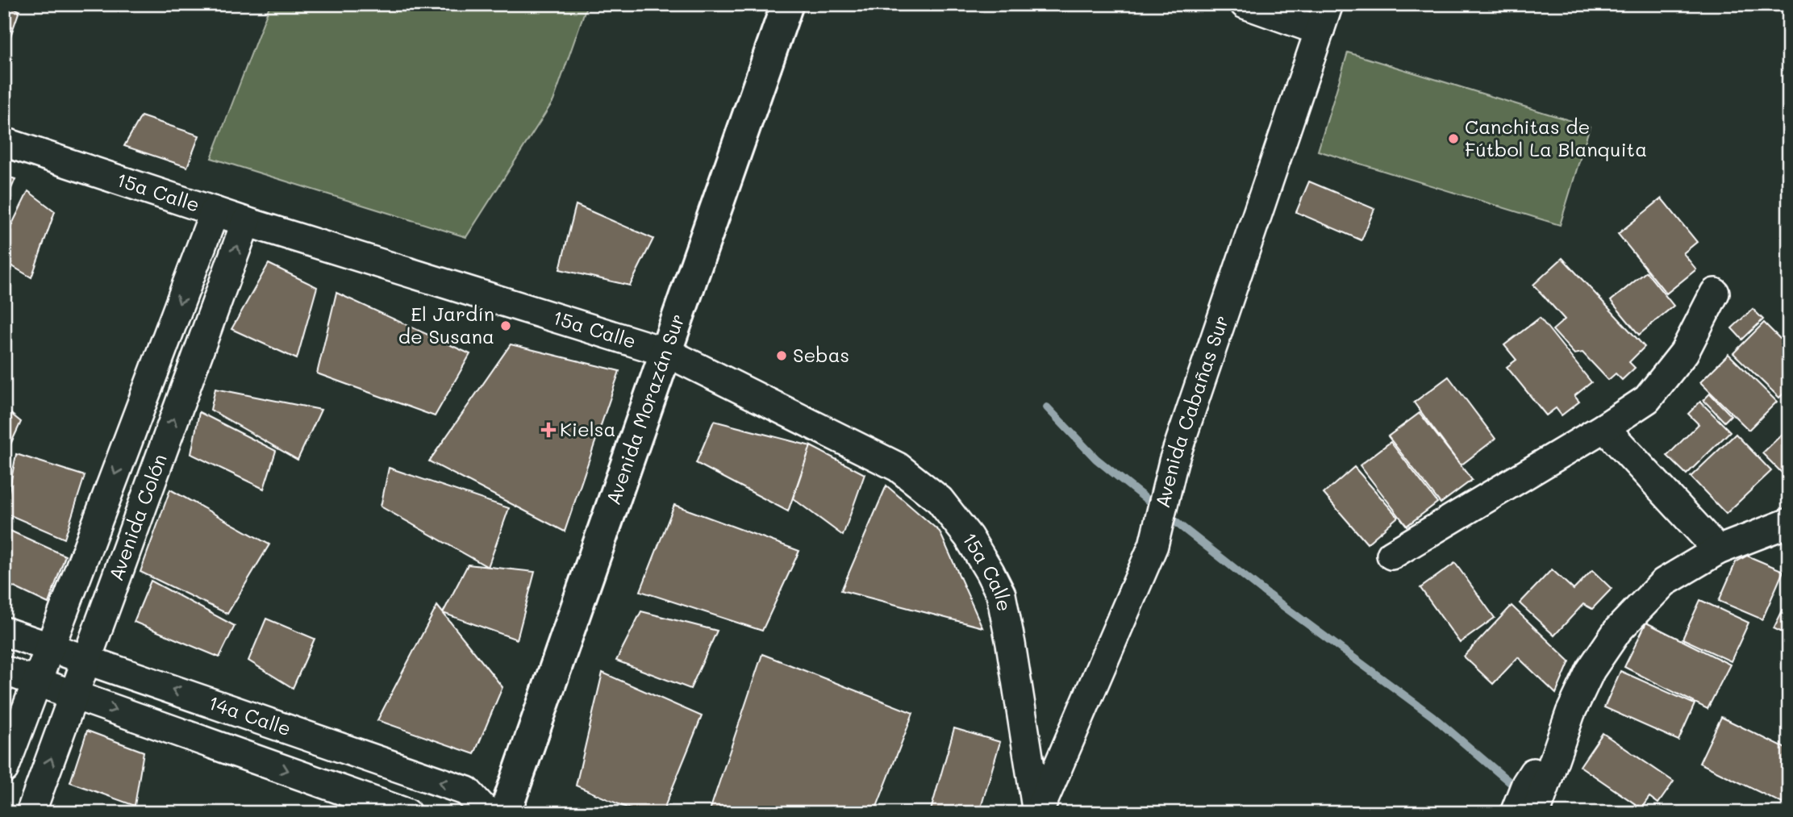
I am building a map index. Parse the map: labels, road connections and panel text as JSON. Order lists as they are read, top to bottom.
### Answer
{
  "streets": {
    "street": [
      "15a Calle",
      "Avenida Morazán Sur",
      "Avenida Cabañas Sur",
      "Avenida Colón",
      "14a Calle"
    ]
  },
  "crossings": [
    ["15a Calle", "Avenida Morazán Sur"],
    ["15a Calle", "Avenida Cabañas Sur"],
    ["15a Calle", "Avenida Colón"],
    ["Avenida Colón", "14a Calle"]
  ],
  "places": {
    "other": ["Canchitas de Fútbol La Blanquita", "El Jardín de Susana", "Sebas"],
    "health": ["Kielsa"]
  }
}
